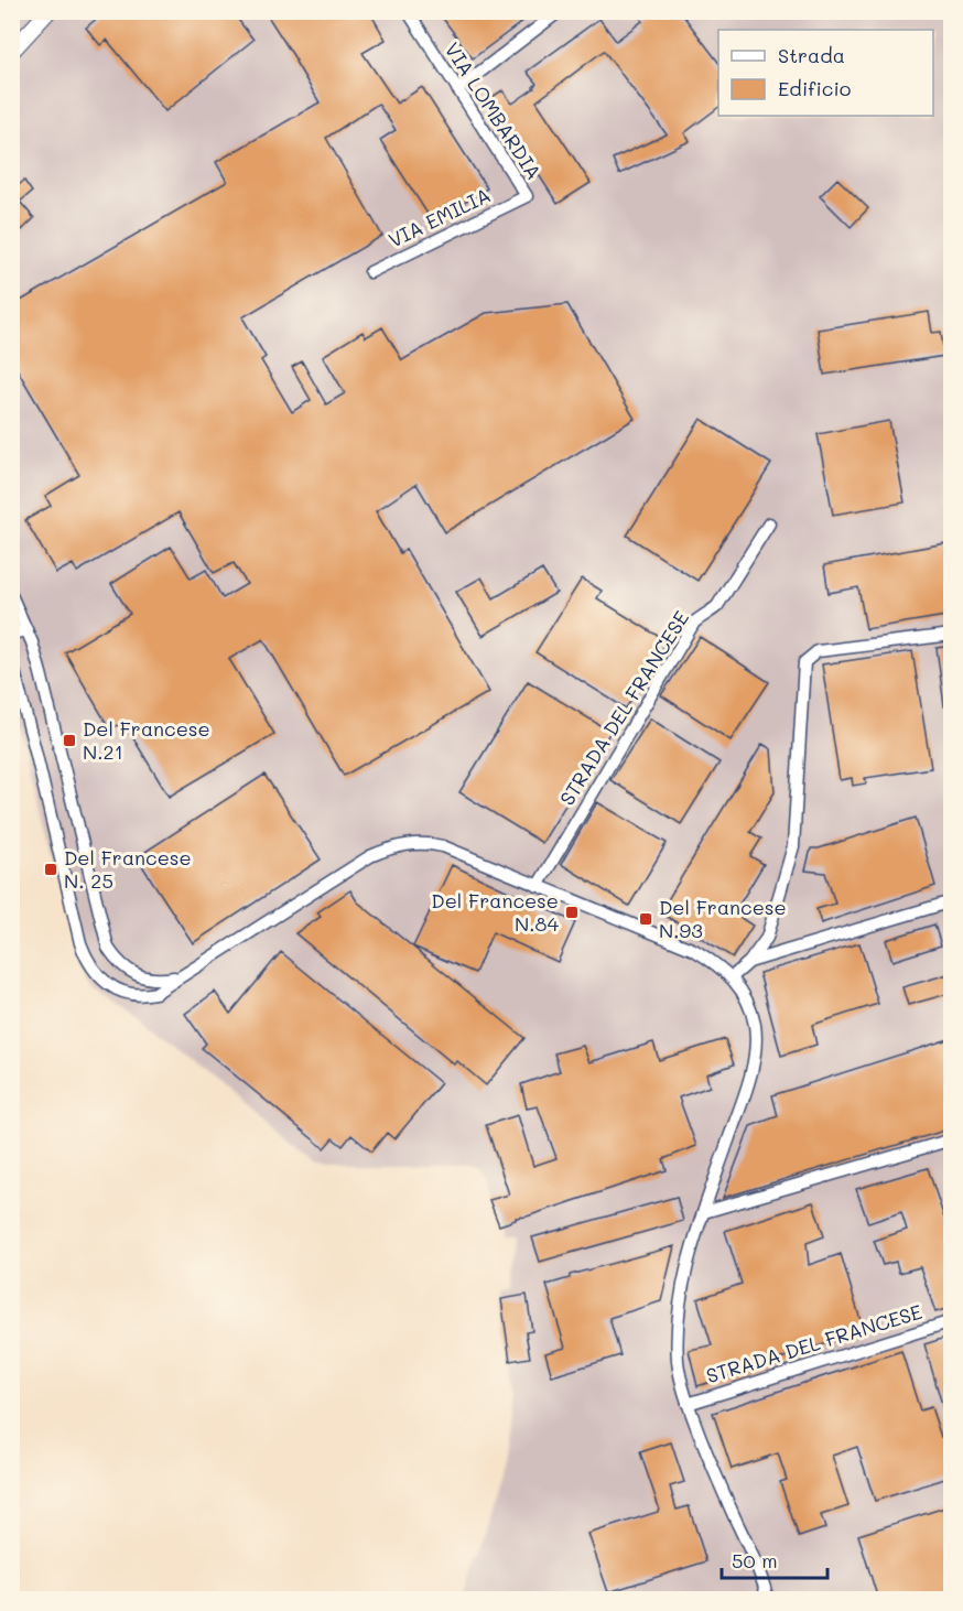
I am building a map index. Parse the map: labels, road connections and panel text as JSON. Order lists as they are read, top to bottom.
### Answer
{
  "streets": {
    "street": ["VIA LOMBARDIA", "VIA EMILIA", "STRADA DEL FRANCESE"]
  },
  "crossings": [
    ["VIA LOMBARDIA", "VIA EMILIA"]
  ],
  "places": {
    "transit": [
      "Del Francese N.21",
      "Del Francese N. 25",
      "Del Francese N.84",
      "Del Francese N.93"
    ]
  },
  "legend": ["Strada", "Edificio"],
  "scale_bar": "50 m"
}
